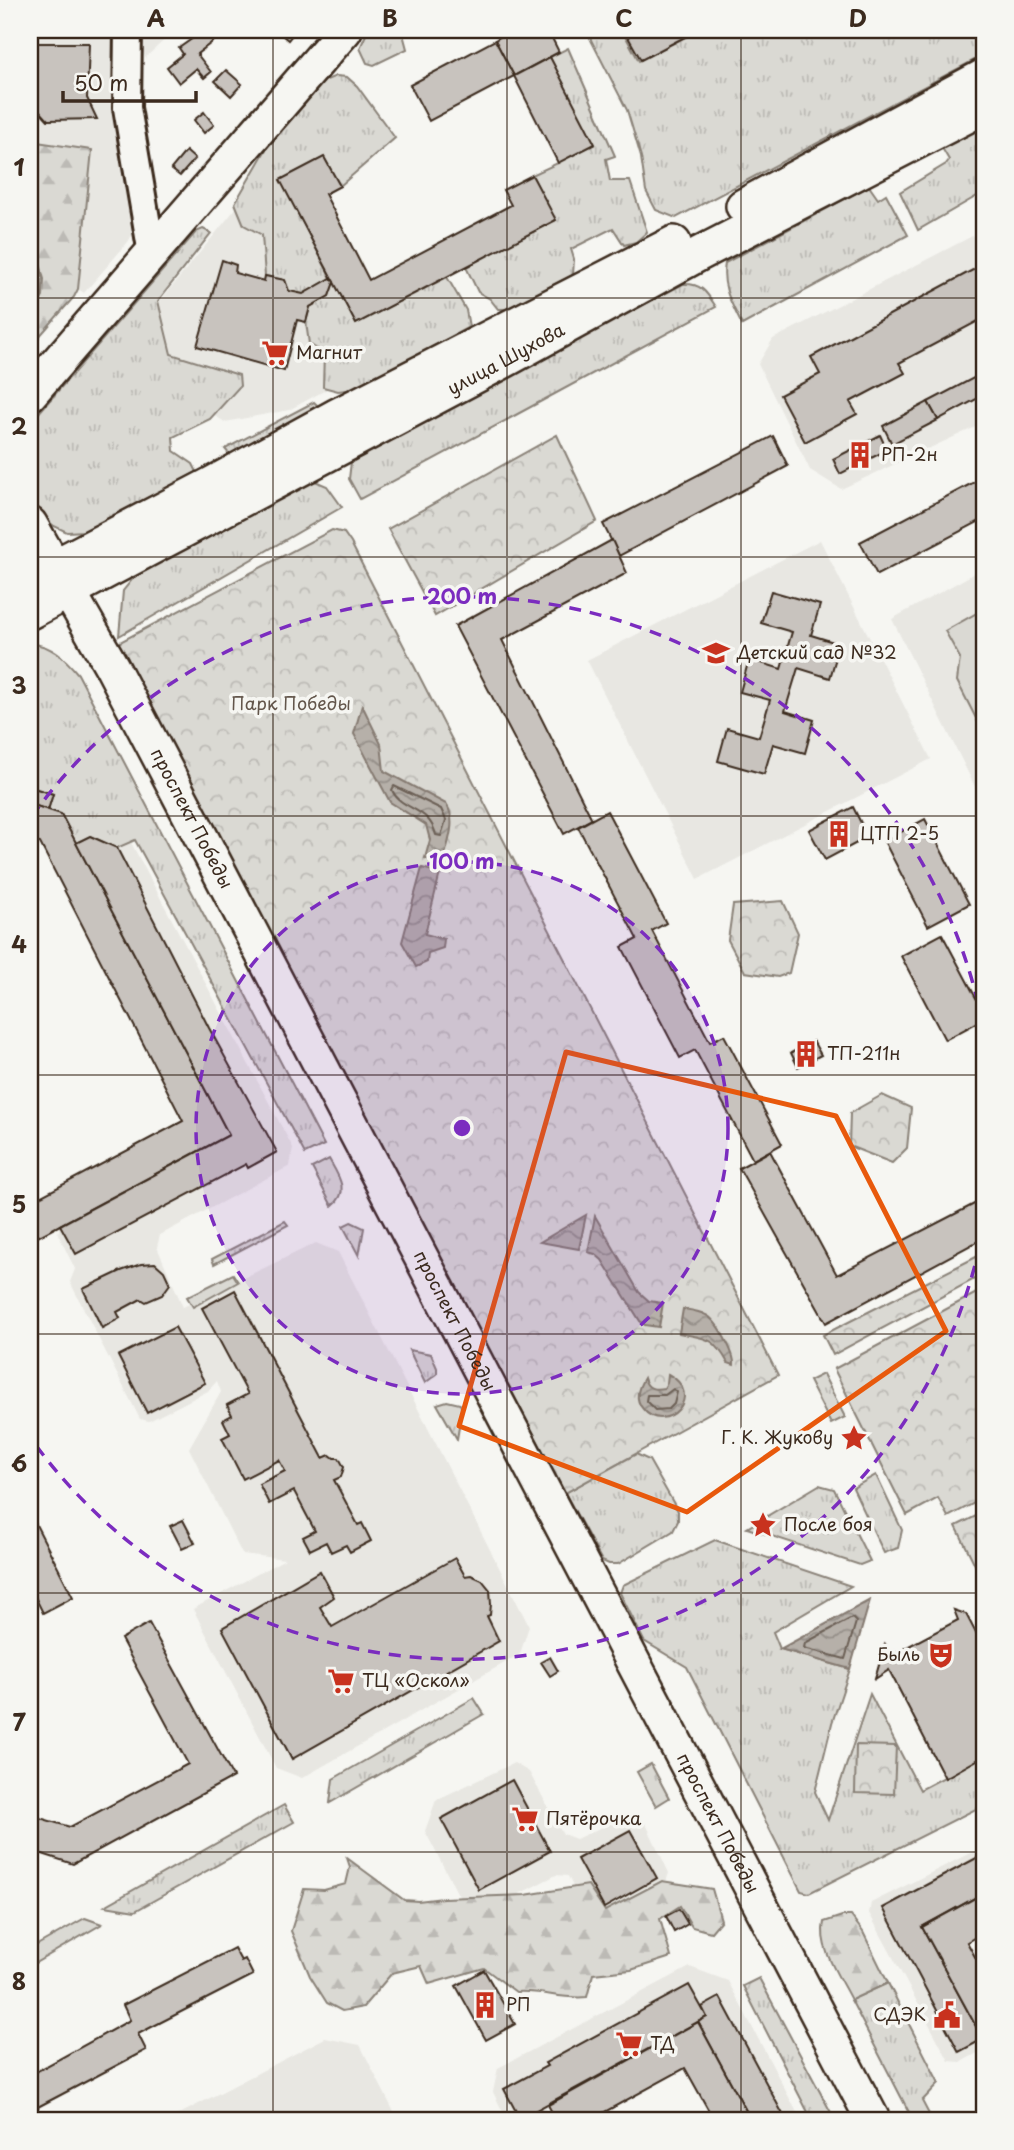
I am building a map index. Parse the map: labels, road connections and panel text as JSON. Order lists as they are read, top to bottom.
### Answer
{
  "streets": {
    "main road": ["улица Шухова", "проспект Победы"]
  },
  "crossings": [
    ["улица Шухова", "проспект Победы"]
  ],
  "parks": ["Парк Победы"],
  "places": {
    "supermarket": [
      "Магнит",
      "ТЦ «Оскол»",
      "Пятёрочка",
      "ТД"
    ],
    "building": [
      "РП-2н",
      "ЦТП 2-5",
      "ТП-211н",
      "РП"
    ],
    "school or university": ["Детский сад №32"],
    "place": ["Г. К. Жукову", "После боя"],
    "theatre": ["Быль"],
    "public building": ["СДЭК"]
  },
  "scale_bar": "50 m",
  "grid": {
    "columns": [
      "A",
      "B",
      "C",
      "D"
    ],
    "rows": [
      "1",
      "2",
      "3",
      "4",
      "5",
      "6",
      "7",
      "8"
    ]
  },
  "rings": ["200 m", "100 m"]
}
